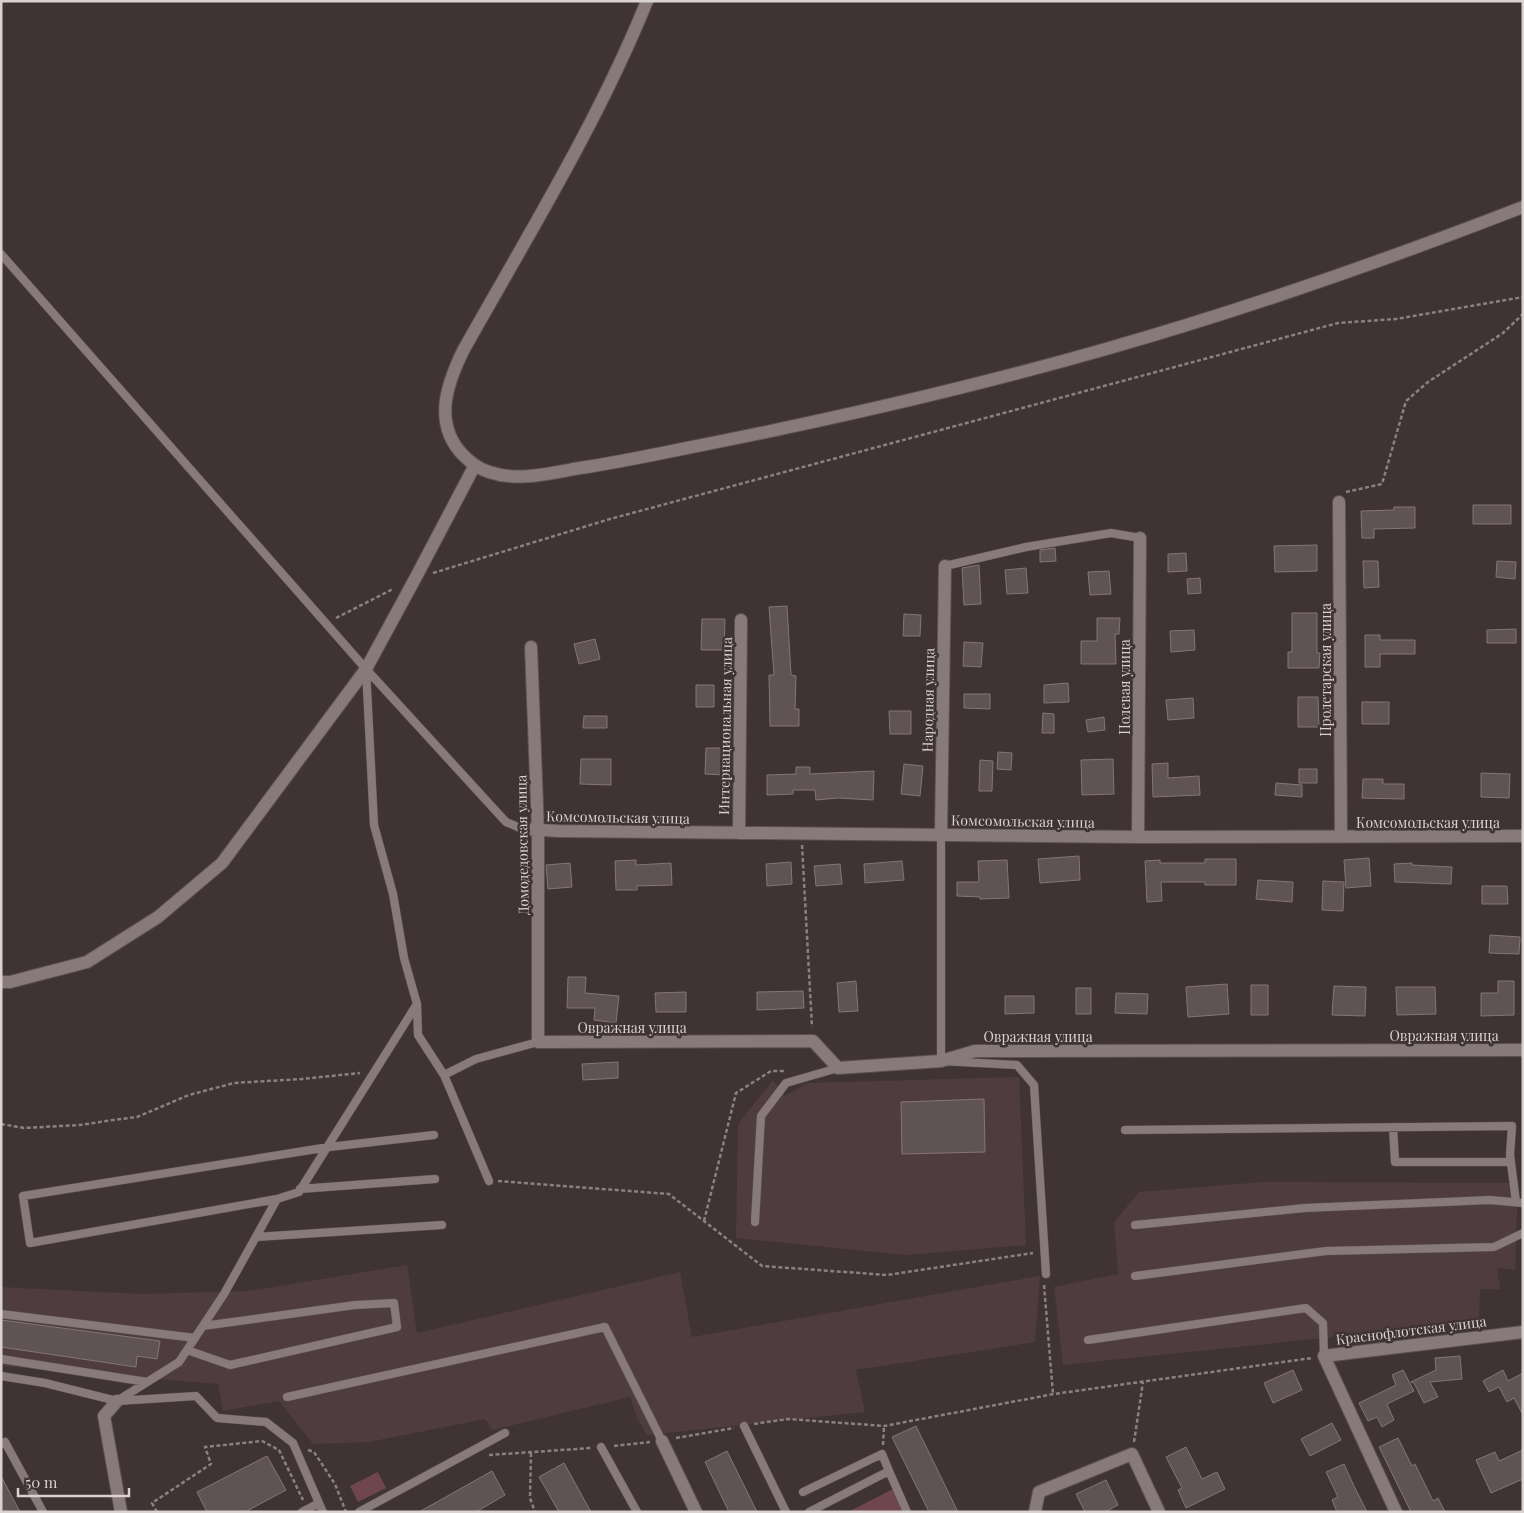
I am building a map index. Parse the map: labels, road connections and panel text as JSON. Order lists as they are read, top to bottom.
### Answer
{
  "streets": {
    "street": [
      "Пролетарская улица",
      "Полевая улица",
      "Народная улица",
      "Интернациональная улица",
      "Комсомольская улица",
      "Домодедовская улица",
      "Овражная улица",
      "Краснофлотская улица"
    ]
  },
  "crossings": [
    ["Пролетарская улица", "Комсомольская улица"],
    ["Полевая улица", "Комсомольская улица"],
    ["Народная улица", "Комсомольская улица"],
    ["Интернациональная улица", "Комсомольская улица"],
    ["Комсомольская улица", "Домодедовская улица"],
    ["Домодедовская улица", "Овражная улица"]
  ],
  "scale_bar": "50 m"
}
